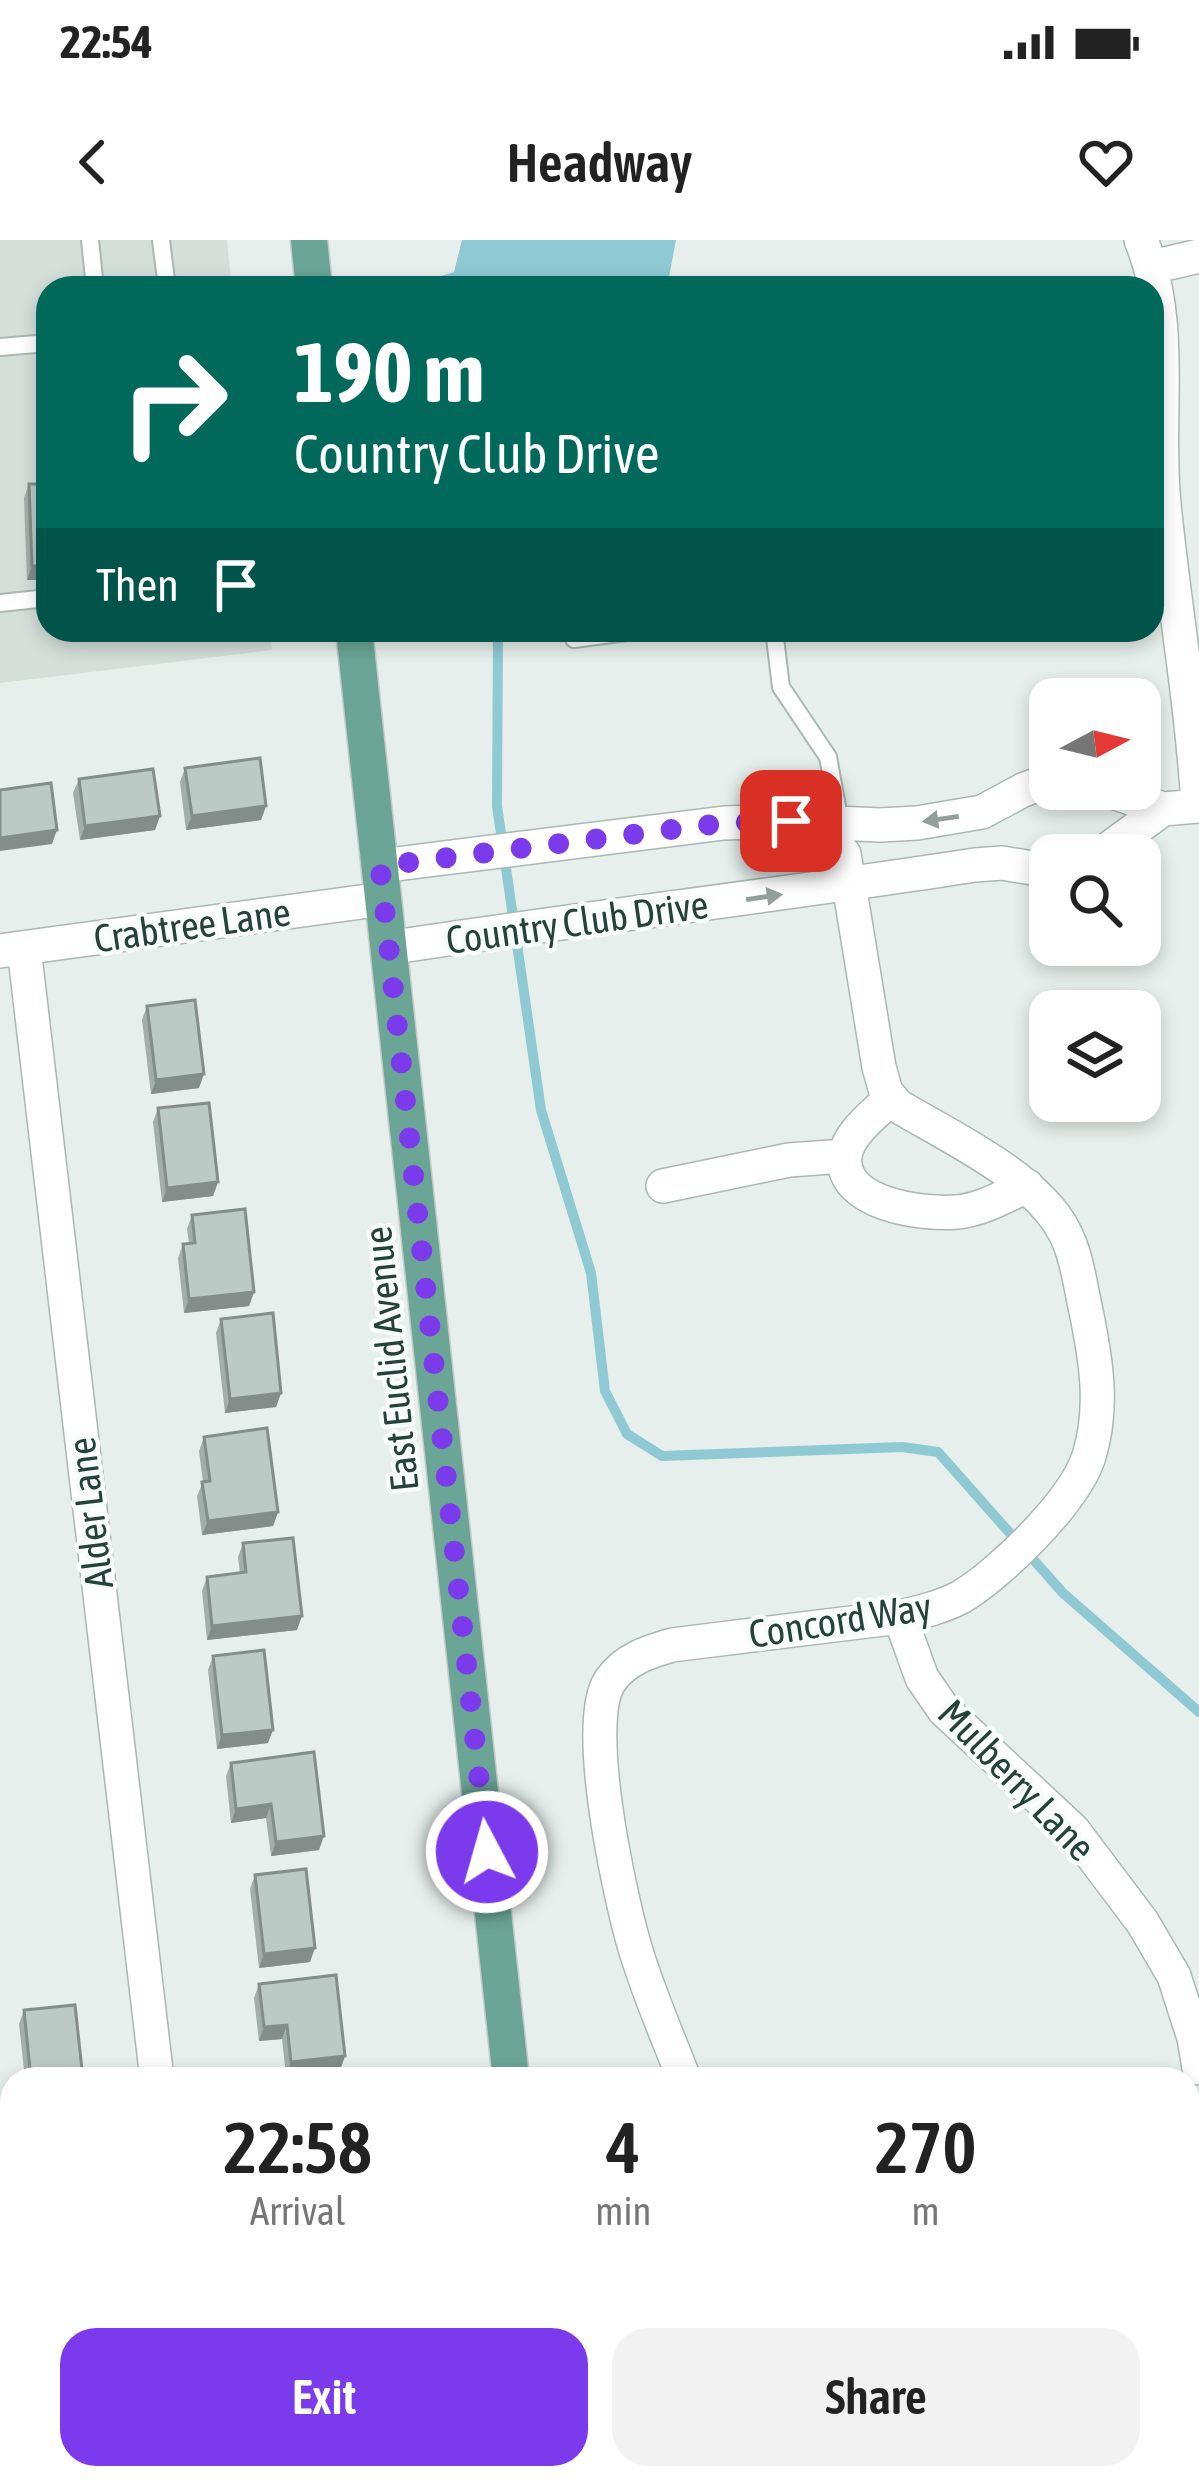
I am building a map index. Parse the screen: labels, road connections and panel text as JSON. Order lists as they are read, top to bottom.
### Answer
{
  "streets": {
    "main road": ["East Euclid Avenue"],
    "street": [
      "Country Club Drive",
      "Crabtree Lane",
      "Alder Lane",
      "Concord Way",
      "Mulberry Lane"
    ]
  },
  "crossings": [
    ["Country Club Drive", "Crabtree Lane"],
    ["Country Club Drive", "East Euclid Avenue"],
    ["Crabtree Lane", "East Euclid Avenue"],
    ["Crabtree Lane", "Alder Lane"],
    ["Concord Way", "Mulberry Lane"]
  ],
  "north": "right",
  "page": {
    "status": "22:54",
    "header": "Headway",
    "turn": ["190 m", "Country Club Drive"],
    "then": "Then",
    "eta": [
      "22:58",
      "Arrival",
      "4",
      "min",
      "270",
      "m"
    ],
    "buttons": ["Exit", "Share"]
  }
}
